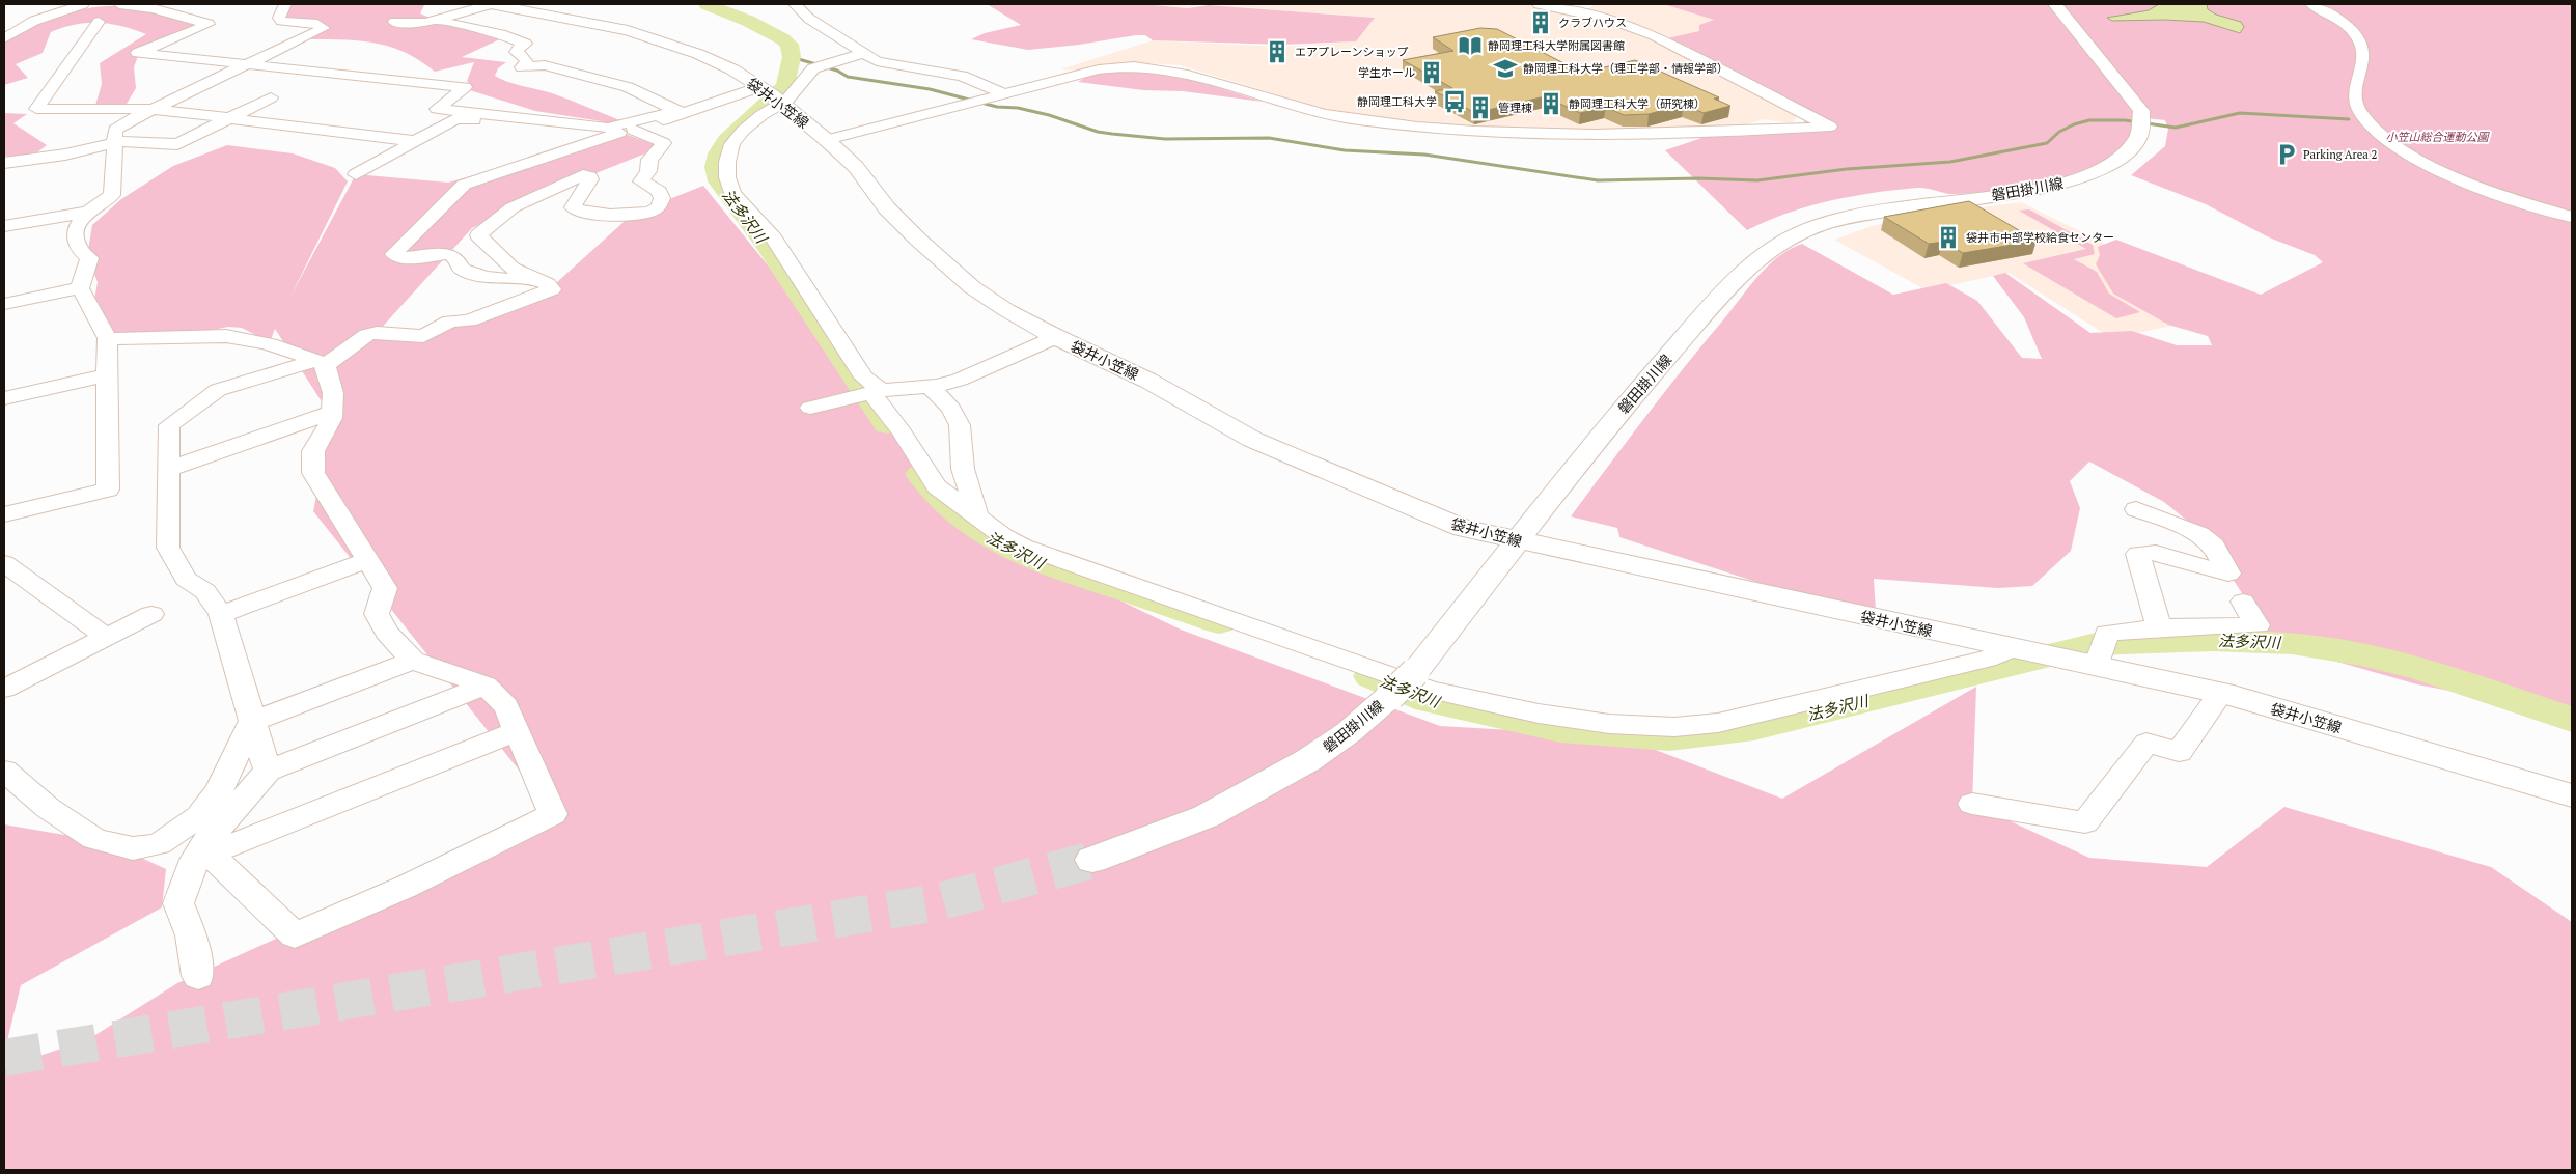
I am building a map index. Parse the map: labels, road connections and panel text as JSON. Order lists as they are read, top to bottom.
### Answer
{
  "streets": {
    "main road": ["袋井小笠線", "磐田掛川線"]
  },
  "crossings": [
    ["袋井小笠線", "磐田掛川線"]
  ],
  "water": ["法多沢川"],
  "parks": ["小笠山総合運動公園"],
  "places": {
    "building": [
      "クラブハウス",
      "エアプレーンショップ",
      "学生ホール",
      "静岡理工科大学（研究棟）",
      "管理棟",
      "袋井市中部学校給食センター"
    ],
    "library": ["静岡理工科大学附属図書館"],
    "school or university": ["静岡理工科大学（理工学部・情報学部）"],
    "bus stop": ["静岡理工科大学"],
    "parking": ["Parking Area 2"]
  }
}
